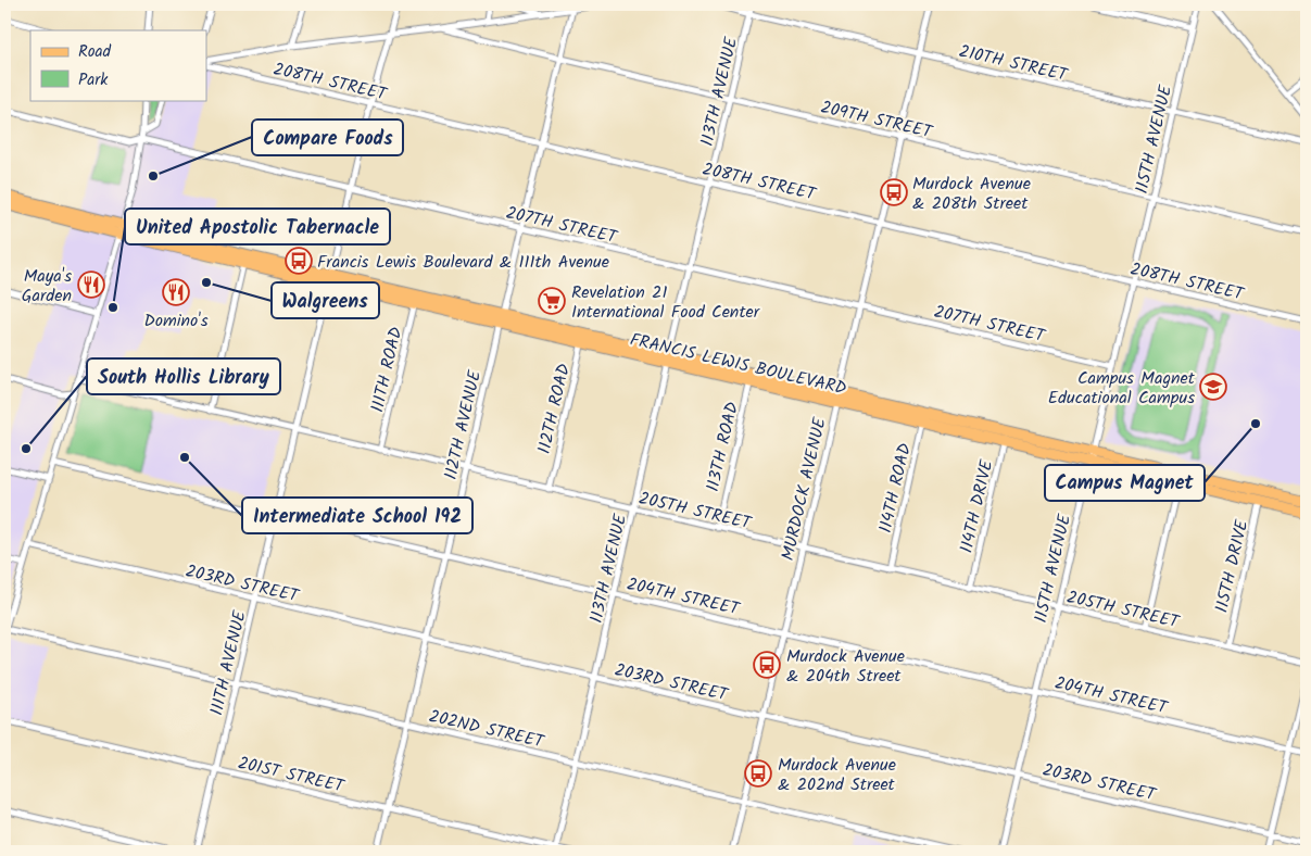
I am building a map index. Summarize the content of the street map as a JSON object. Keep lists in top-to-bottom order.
{
  "streets": {
    "main road": ["FRANCIS LEWIS BOULEVARD"],
    "street": [
      "210TH STREET",
      "208TH STREET",
      "113TH AVENUE",
      "209TH STREET",
      "115TH AVENUE",
      "207TH STREET",
      "111TH ROAD",
      "112TH ROAD",
      "112TH AVENUE",
      "113TH ROAD",
      "114TH ROAD",
      "MURDOCK AVENUE",
      "114TH DRIVE",
      "205TH STREET",
      "115TH DRIVE",
      "203RD STREET",
      "204TH STREET",
      "111TH AVENUE",
      "202ND STREET",
      "201ST STREET"
    ]
  },
  "crossings": [
    ["210TH STREET", "113TH AVENUE"],
    ["210TH STREET", "115TH AVENUE"],
    ["210TH STREET", "MURDOCK AVENUE"],
    ["208TH STREET", "113TH AVENUE"],
    ["208TH STREET", "115TH AVENUE"],
    ["208TH STREET", "112TH AVENUE"],
    ["208TH STREET", "MURDOCK AVENUE"],
    ["208TH STREET", "111TH AVENUE"],
    ["113TH AVENUE", "209TH STREET"],
    ["113TH AVENUE", "207TH STREET"],
    ["113TH AVENUE", "FRANCIS LEWIS BOULEVARD"],
    ["113TH AVENUE", "205TH STREET"],
    ["113TH AVENUE", "203RD STREET"],
    ["113TH AVENUE", "204TH STREET"],
    ["113TH AVENUE", "202ND STREET"],
    ["113TH AVENUE", "201ST STREET"],
    ["209TH STREET", "115TH AVENUE"],
    ["209TH STREET", "112TH AVENUE"],
    ["209TH STREET", "MURDOCK AVENUE"],
    ["115TH AVENUE", "207TH STREET"],
    ["115TH AVENUE", "FRANCIS LEWIS BOULEVARD"],
    ["115TH AVENUE", "205TH STREET"],
    ["115TH AVENUE", "203RD STREET"],
    ["115TH AVENUE", "204TH STREET"],
    ["207TH STREET", "112TH AVENUE"],
    ["207TH STREET", "MURDOCK AVENUE"],
    ["207TH STREET", "111TH AVENUE"],
    ["FRANCIS LEWIS BOULEVARD", "111TH ROAD"],
    ["FRANCIS LEWIS BOULEVARD", "112TH ROAD"],
    ["FRANCIS LEWIS BOULEVARD", "112TH AVENUE"],
    ["FRANCIS LEWIS BOULEVARD", "113TH ROAD"],
    ["FRANCIS LEWIS BOULEVARD", "114TH ROAD"],
    ["FRANCIS LEWIS BOULEVARD", "MURDOCK AVENUE"],
    ["FRANCIS LEWIS BOULEVARD", "114TH DRIVE"],
    ["FRANCIS LEWIS BOULEVARD", "115TH DRIVE"],
    ["FRANCIS LEWIS BOULEVARD", "111TH AVENUE"],
    ["111TH ROAD", "205TH STREET"],
    ["112TH ROAD", "205TH STREET"],
    ["112TH AVENUE", "205TH STREET"],
    ["112TH AVENUE", "203RD STREET"],
    ["112TH AVENUE", "204TH STREET"],
    ["112TH AVENUE", "202ND STREET"],
    ["112TH AVENUE", "201ST STREET"],
    ["113TH ROAD", "205TH STREET"],
    ["114TH ROAD", "205TH STREET"],
    ["MURDOCK AVENUE", "205TH STREET"],
    ["MURDOCK AVENUE", "203RD STREET"],
    ["MURDOCK AVENUE", "204TH STREET"],
    ["MURDOCK AVENUE", "202ND STREET"],
    ["114TH DRIVE", "205TH STREET"],
    ["205TH STREET", "115TH DRIVE"],
    ["205TH STREET", "111TH AVENUE"],
    ["203RD STREET", "111TH AVENUE"],
    ["204TH STREET", "111TH AVENUE"],
    ["111TH AVENUE", "202ND STREET"],
    ["111TH AVENUE", "201ST STREET"]
  ],
  "places": {
    "other": [
      "Compare Foods",
      "Walgreens",
      "United Apostolic Tabernacle",
      "Campus Magnet",
      "South Hollis Library",
      "Intermediate School 192"
    ],
    "bus stop": [
      "Murdock Avenue & 208th Street",
      "Francis Lewis Boulevard & 111th Avenue",
      "Murdock Avenue & 204th Street",
      "Murdock Avenue & 202nd Street"
    ],
    "restaurant": ["Maya's Garden", "Domino's"],
    "supermarket": ["Revelation 21 International Food Center"],
    "school or university": ["Campus Magnet Educational Campus"]
  },
  "legend": ["Road", "Park"]
}
